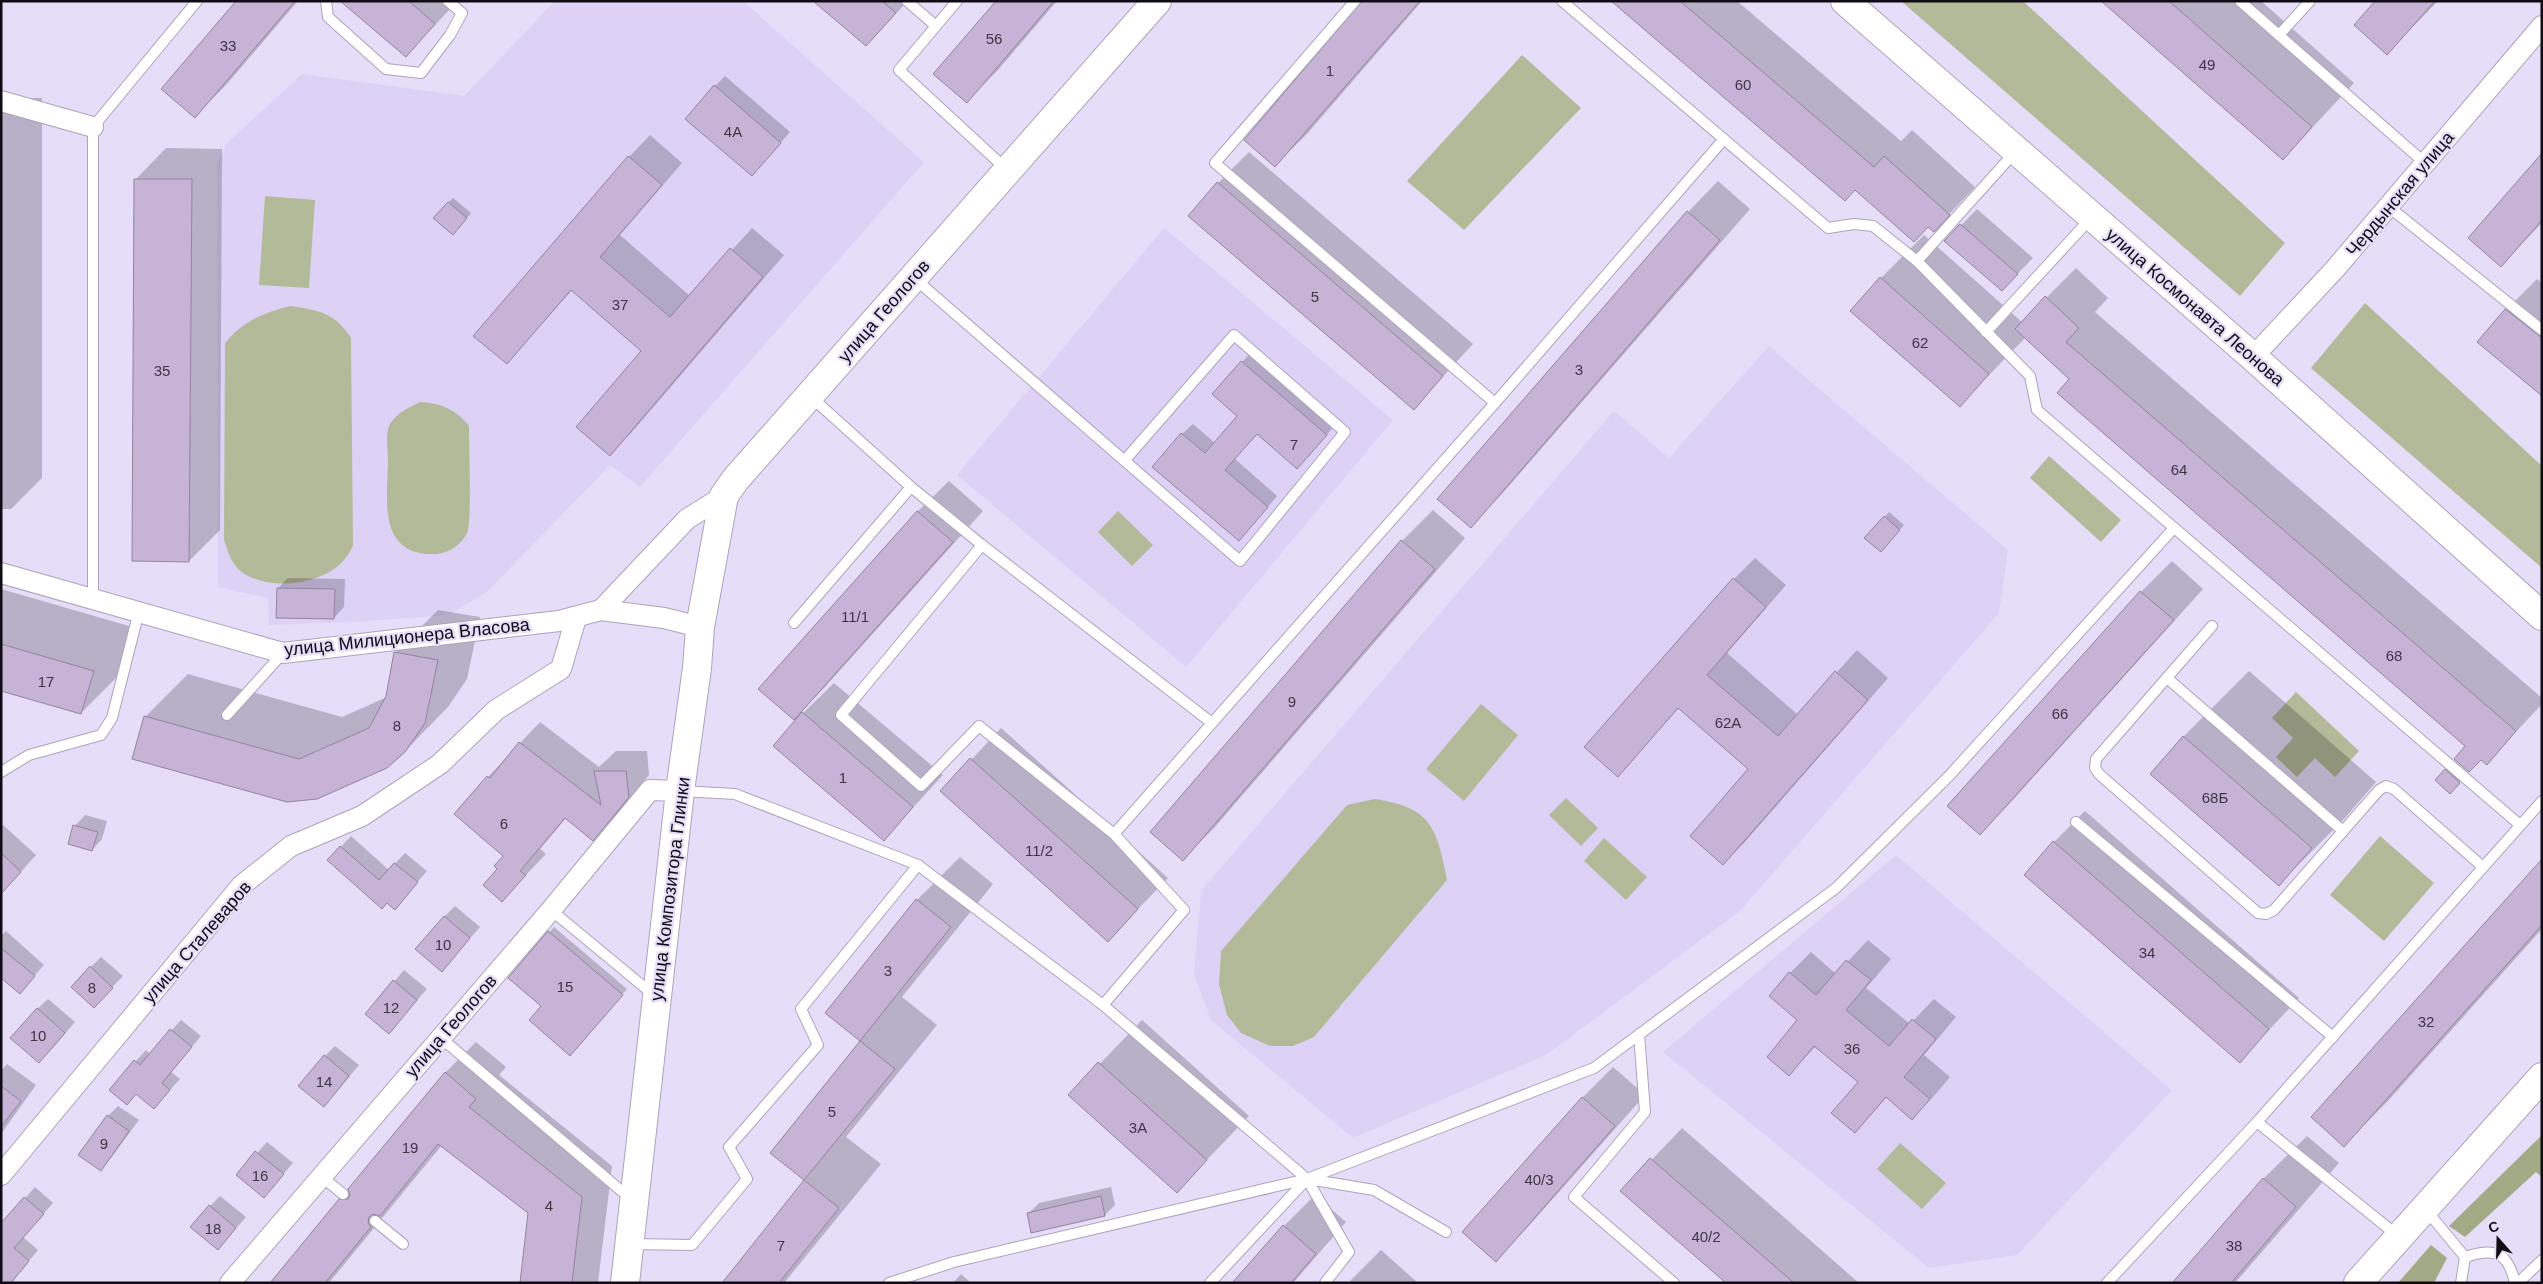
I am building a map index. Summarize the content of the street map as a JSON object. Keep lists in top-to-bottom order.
{
  "streets": {
    "street": [
      "Чердынская улица",
      "улица Космонавта Леонова",
      "улица Геологов",
      "улица Милиционера Власова",
      "улица Композитора Глинки",
      "улица Сталеваров"
    ]
  },
  "crossings": [
    ["Чердынская улица", "улица Космонавта Леонова"],
    ["улица Геологов", "улица Милиционера Власова"],
    ["улица Геологов", "улица Композитора Глинки"],
    ["улица Милиционера Власова", "улица Композитора Глинки"],
    ["улица Милиционера Власова", "улица Сталеваров"]
  ],
  "house_numbers": [
    "56",
    "33",
    "49",
    "1",
    "60",
    "4А",
    "5",
    "37",
    "62",
    "3",
    "35",
    "7",
    "64",
    "11/1",
    "68",
    "17",
    "9",
    "66",
    "62А",
    "8",
    "1",
    "68Б",
    "6",
    "11/2",
    "10",
    "34",
    "3",
    "15",
    "8",
    "12",
    "32",
    "10",
    "36",
    "14",
    "5",
    "3А",
    "9",
    "19",
    "16",
    "40/3",
    "4",
    "18",
    "40/2",
    "7",
    "38"
  ],
  "north": "top"
}
